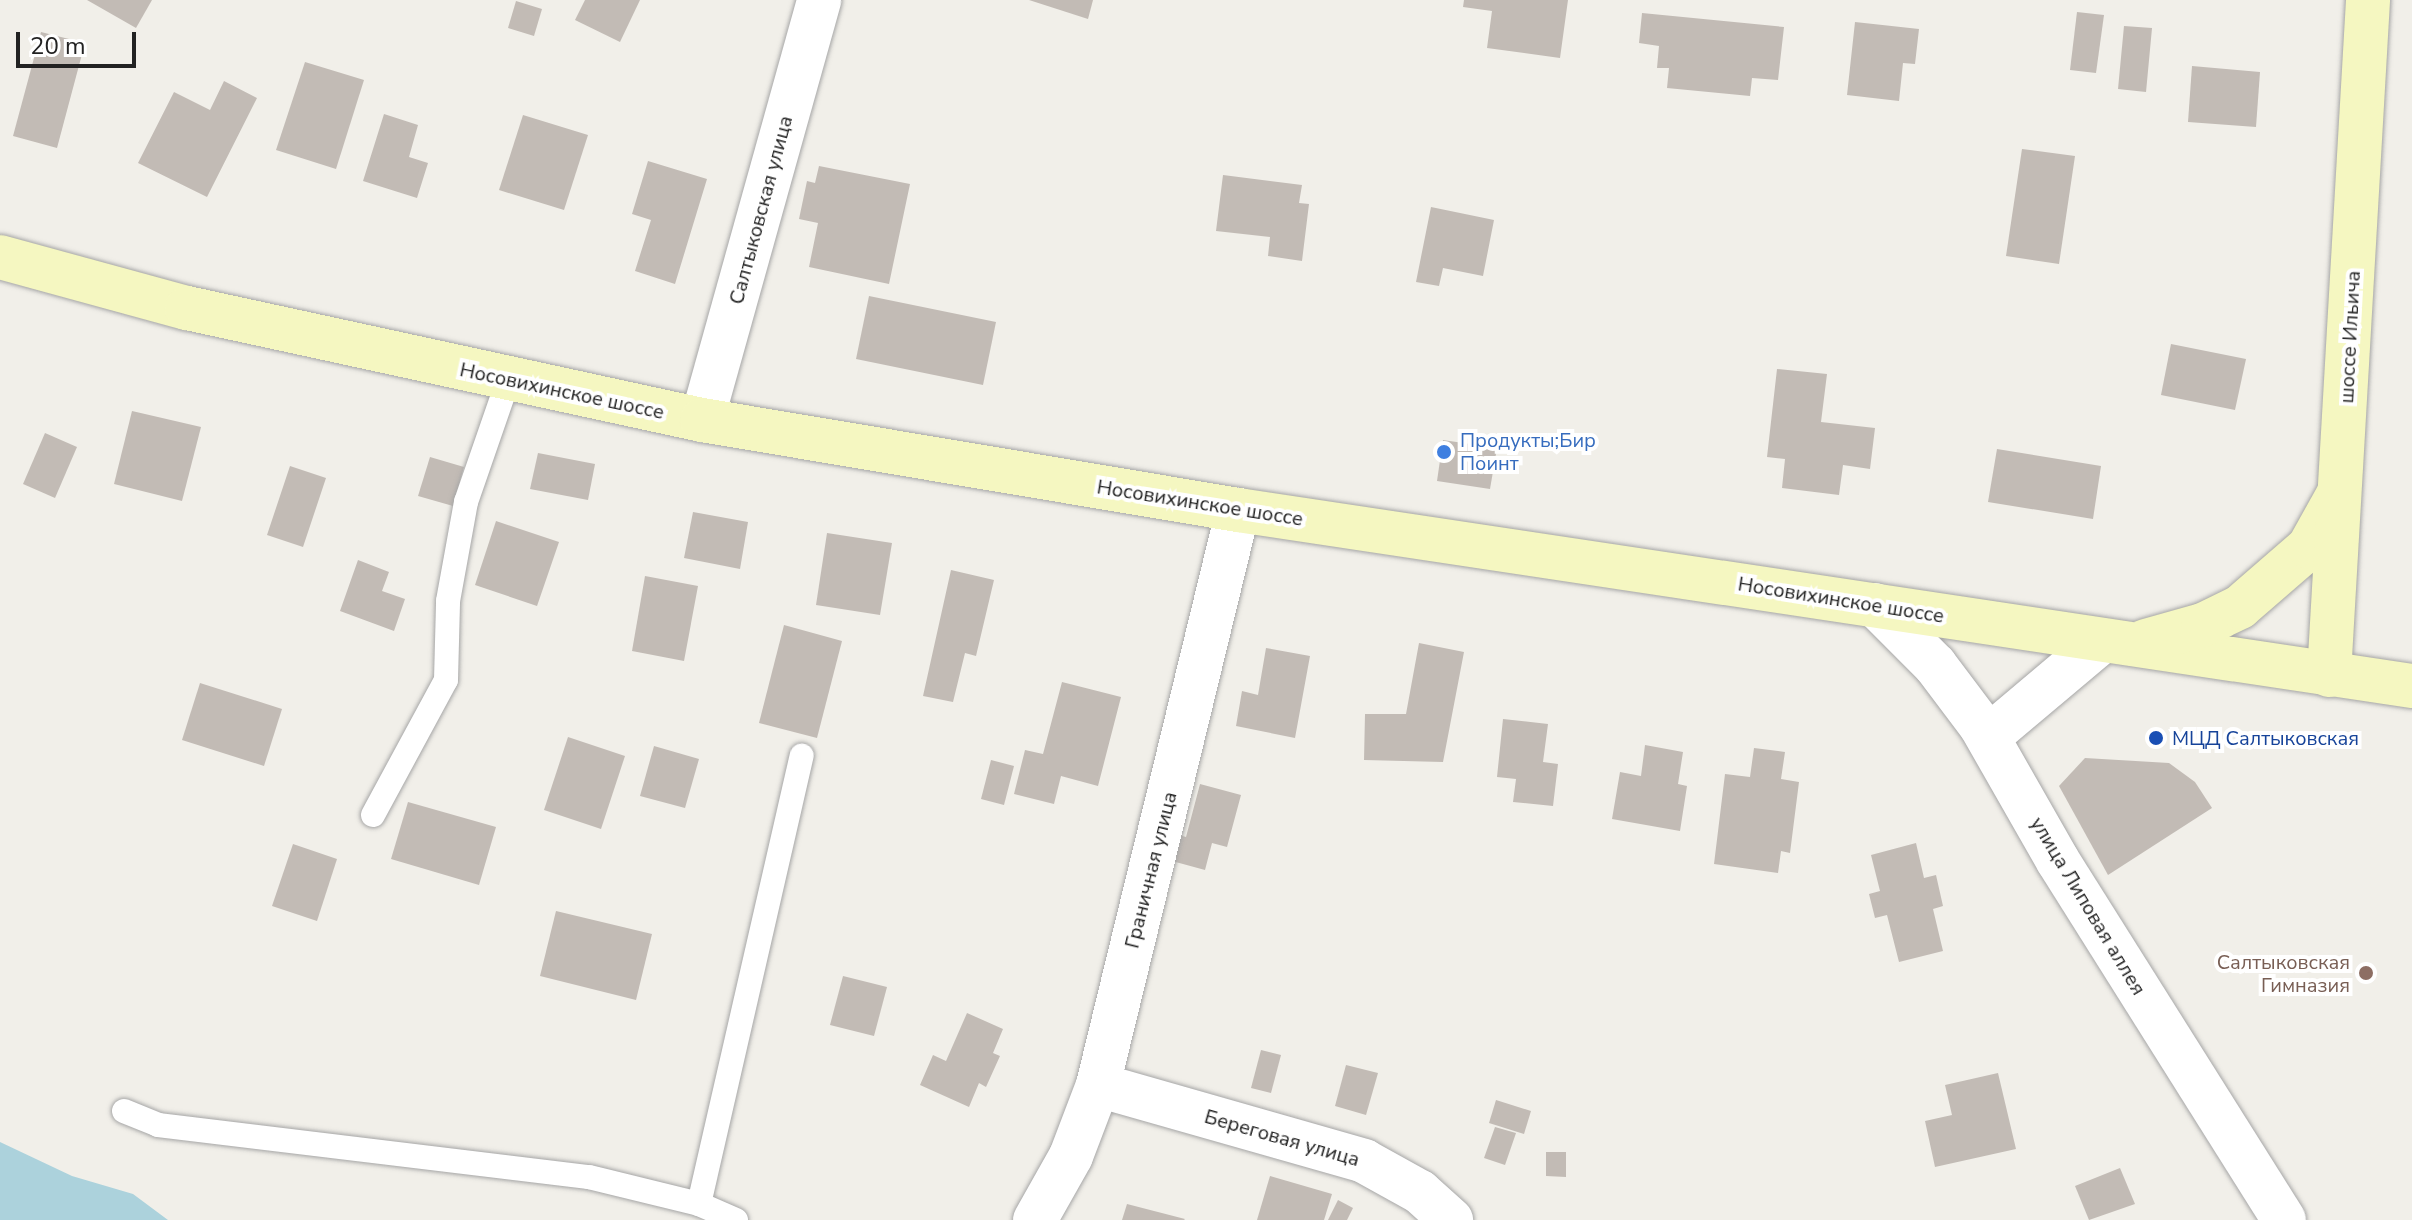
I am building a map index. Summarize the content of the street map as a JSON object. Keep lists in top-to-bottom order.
{
  "streets": {
    "main road": ["шоссе Ильича", "Носовихинское шоссе"],
    "street": [
      "Салтыковская улица",
      "Граничная улица",
      "улица Липовая аллея",
      "Береговая улица"
    ]
  },
  "crossings": [
    ["Салтыковская улица", "Носовихинское шоссе"],
    ["шоссе Ильича", "Носовихинское шоссе"],
    ["Носовихинское шоссе", "Граничная улица"],
    ["Носовихинское шоссе", "улица Липовая аллея"],
    ["Граничная улица", "Береговая улица"]
  ],
  "places": ["Продукты;Бир Поинт", "МЦД Салтыковская", "Салтыковская Гимназия"],
  "scale_bar": "20 m"
}
